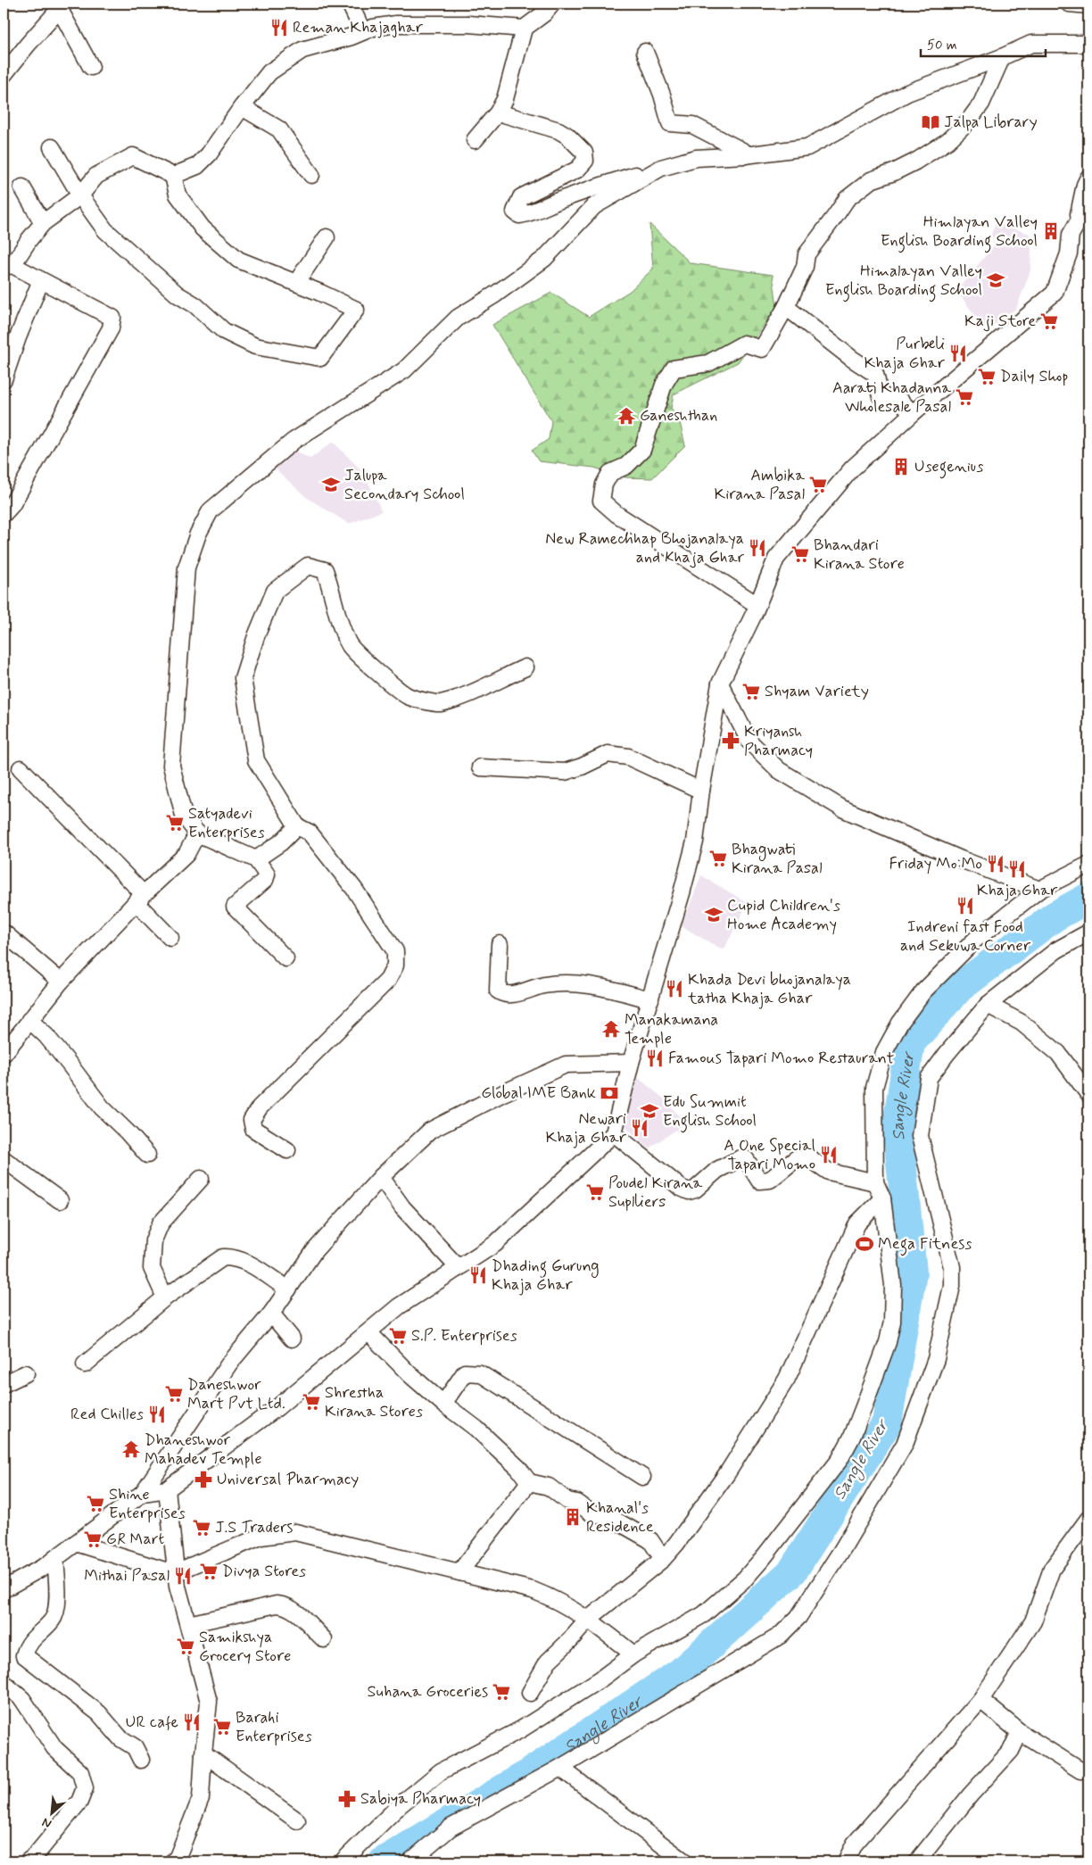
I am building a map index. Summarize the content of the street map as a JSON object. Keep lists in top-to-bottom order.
{
  "water": ["Sangle River"],
  "places": {
    "restaurant": [
      "Reman Khajaghar",
      "Purbeli Khaja Ghar",
      "New Ramechhap Bhojanalaya and Khaja Ghar",
      "Friday Mo:Mo",
      "Khaja Ghar",
      "Indreni fast Food and Sekuwa Corner",
      "Khada Devi bhojanalaya tatha Khaja Ghar",
      "Famous Tapari Momo Restaurant",
      "Newari Khaja Ghar",
      "A One Special Tapari Momo",
      "Dhading Gurung Khaja Ghar",
      "Red Chilles",
      "Mithai Pasal",
      "UR cafe"
    ],
    "library": ["Jalpa Library"],
    "building": ["Himlayan Valley English Boarding School", "Usegenius", "Khanal's Residence"],
    "school or university": [
      "Himalayan Valley English Boarding School",
      "Jalupa Secondary School",
      "Cupid Children's Home Academy",
      "Edu Summit English School"
    ],
    "supermarket": [
      "Kaji Store",
      "Daily Shop",
      "Aarati Khadanna Wholesale Pasal",
      "Ambika Kirana Pasal",
      "Bhandari Kirana Store",
      "Shyam Variety",
      "Satyadevi Enterprises",
      "Bhagwati Kirana Pasal",
      "Poudel Kirana Suplliers",
      "S.P. Enterprises",
      "Daneshwor Mart Pvt Ltd.",
      "Shrestha Kirana Stores",
      "Shine Enterprises",
      "J.S Traders",
      "GR Mart",
      "Divya Stores",
      "Samikshya Grocery Store",
      "Suhana Groceries",
      "Barahi Enterprises"
    ],
    "temple": ["Ganeshthan", "Manakamana Temple", "Dhaneshwor Mahadev Temple"],
    "pharmacy": ["Kriyansh Pharmacy", "Universal Pharmacy", "Sabiya Pharmacy"],
    "bank": ["Global IME Bank"],
    "sports": ["Mega Fitness"]
  },
  "scale_bar": "50 m",
  "north": "bottom left"
}
